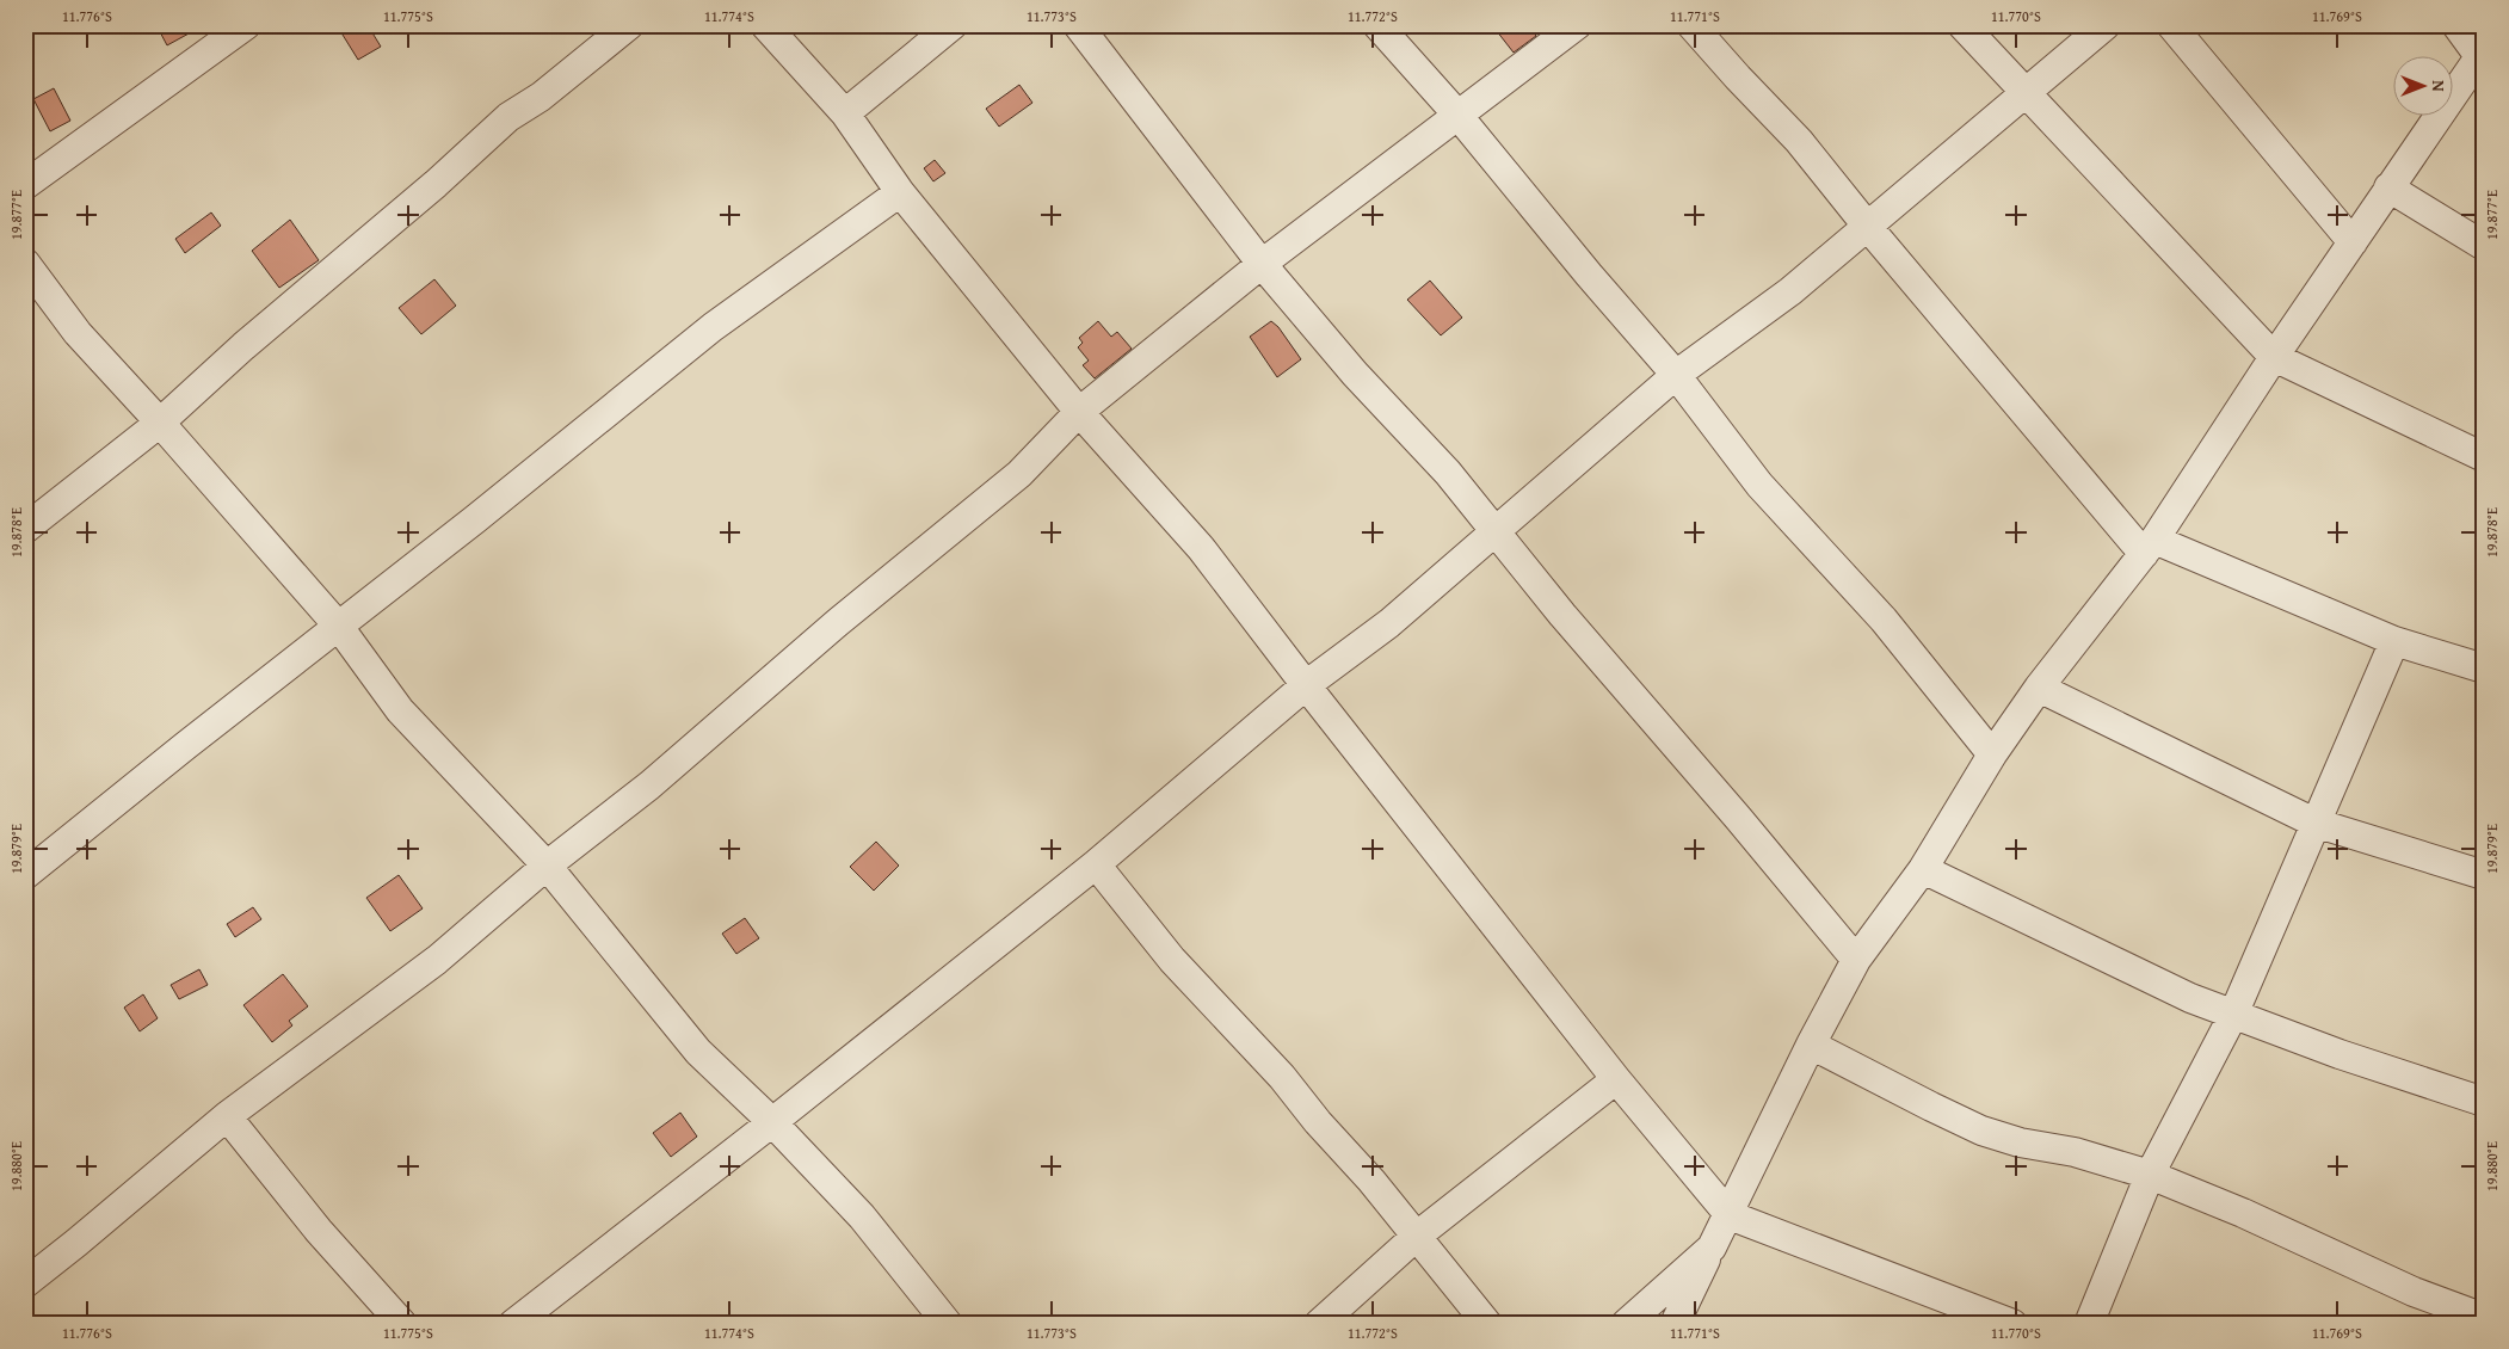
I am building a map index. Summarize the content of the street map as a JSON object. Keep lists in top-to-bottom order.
{
  "north": "right",
  "coordinates": [
    "11.776°S",
    "11.775°S",
    "11.774°S",
    "11.773°S",
    "11.772°S",
    "11.771°S",
    "11.770°S",
    "11.769°S",
    "19.877°E",
    "19.878°E",
    "19.879°E",
    "19.880°E"
  ]
}
